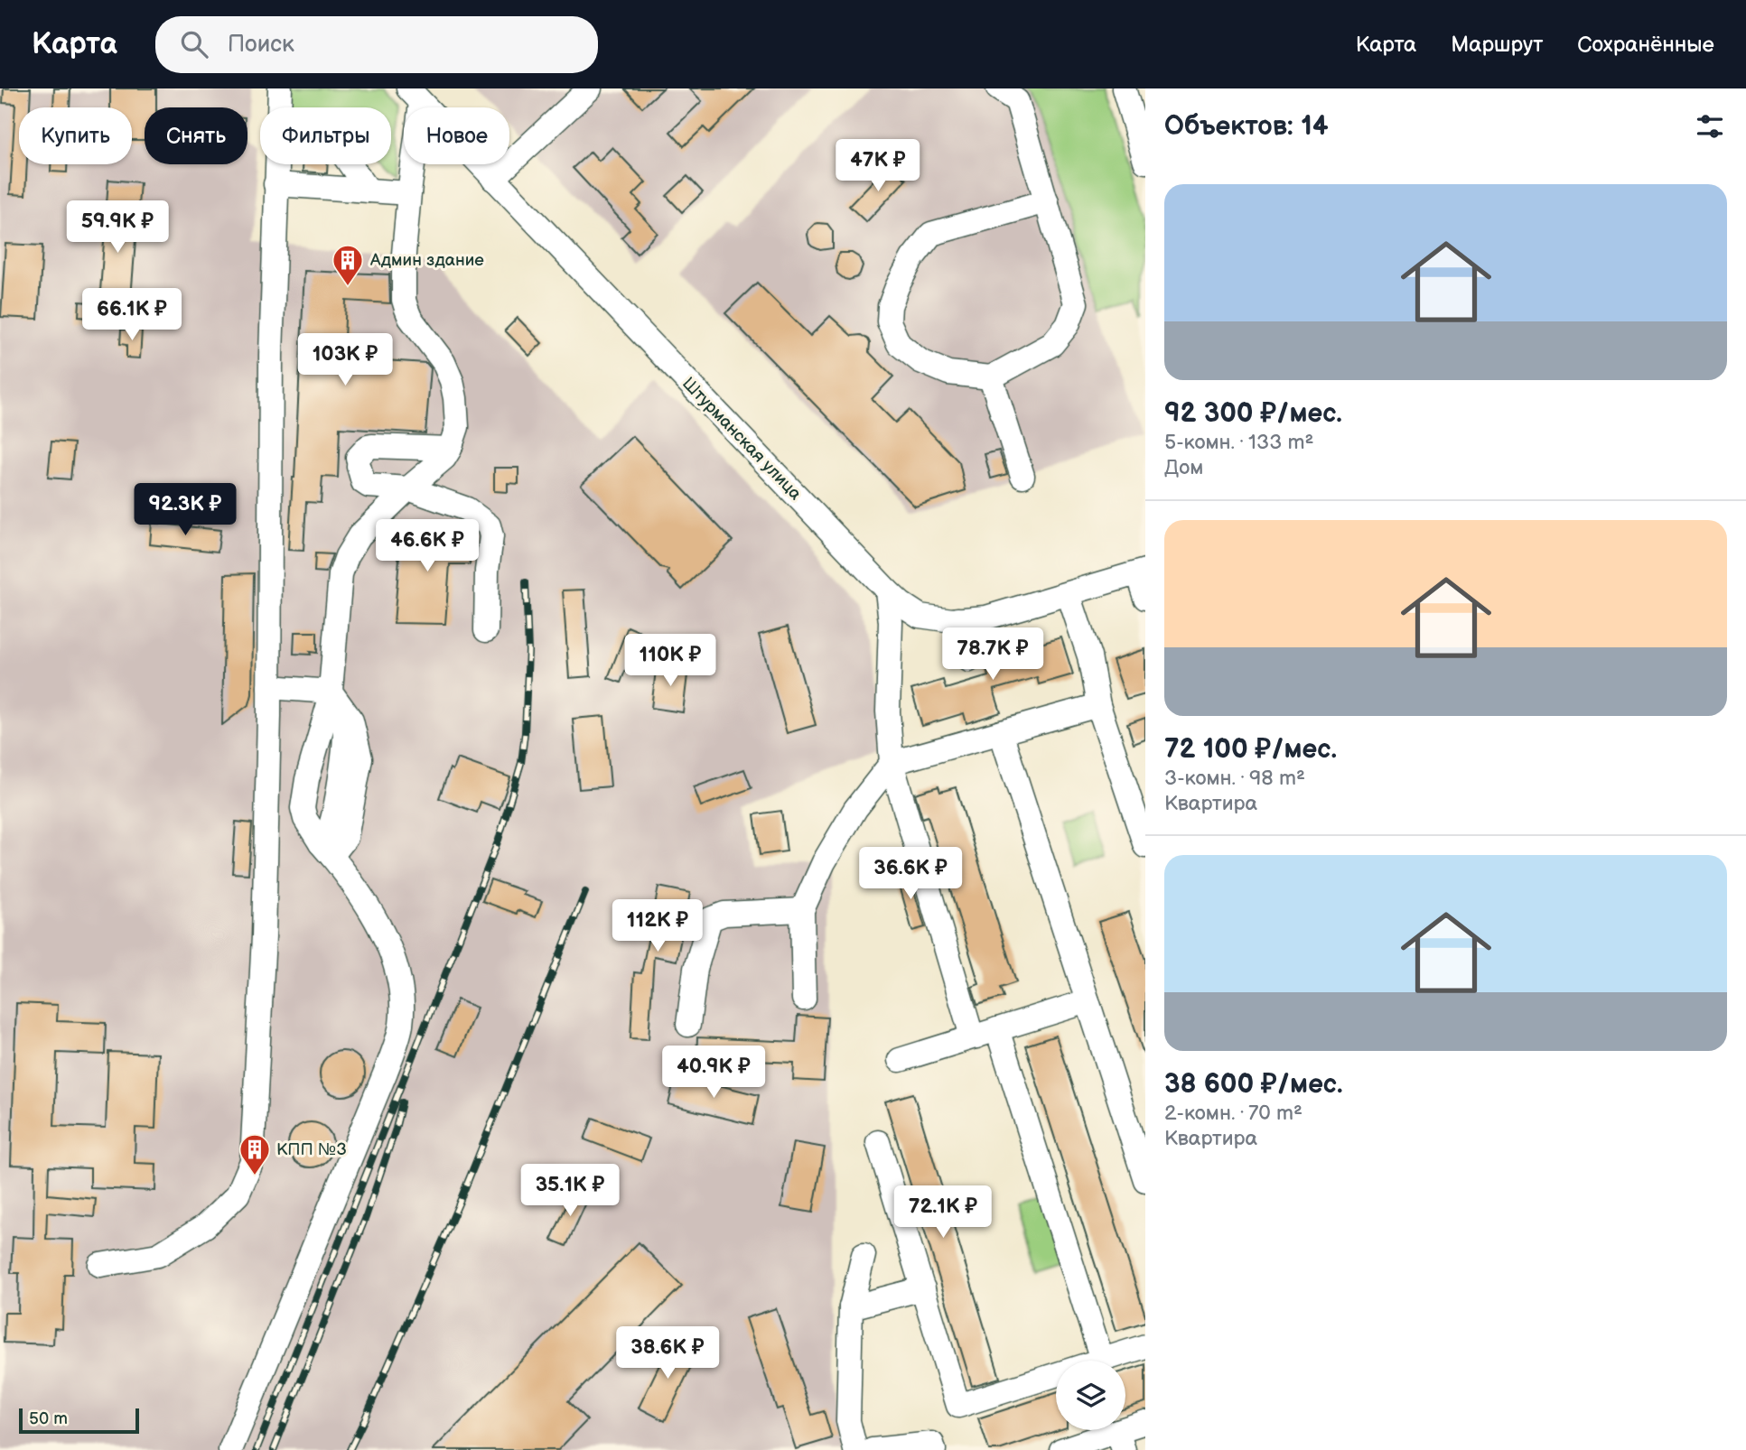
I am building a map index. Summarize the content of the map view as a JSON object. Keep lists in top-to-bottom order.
{
  "streets": {
    "street": ["Штурманская улица"]
  },
  "places": {
    "building": ["Админ здание", "КПП №3"]
  },
  "scale_bar": "50 m",
  "page": {
    "header": "Карта",
    "search": "Поиск",
    "nav": ["Карта", "Маршрут", "Сохранённые"],
    "heading": "Объектов: 14",
    "chip": [
      "Купить",
      "Снять",
      "Фильтры",
      "Новое"
    ],
    "price": [
      "47K ₽",
      "59.9K ₽",
      "66.1K ₽",
      "103K ₽",
      "92.3K ₽",
      "46.6K ₽",
      "78.7K ₽",
      "110K ₽",
      "36.6K ₽",
      "112K ₽",
      "40.9K ₽",
      "35.1K ₽",
      "72.1K ₽",
      "38.6K ₽"
    ],
    "list": [
      {
        "name": "92 300 ₽/мес.",
        "note": "5-комн. · 133 m² · Дом"
      },
      {
        "name": "72 100 ₽/мес.",
        "note": "3-комн. · 98 m² · Квартира"
      },
      {
        "name": "38 600 ₽/мес.",
        "note": "2-комн. · 70 m² · Квартира"
      }
    ],
    "scale": "50 m"
  }
}
